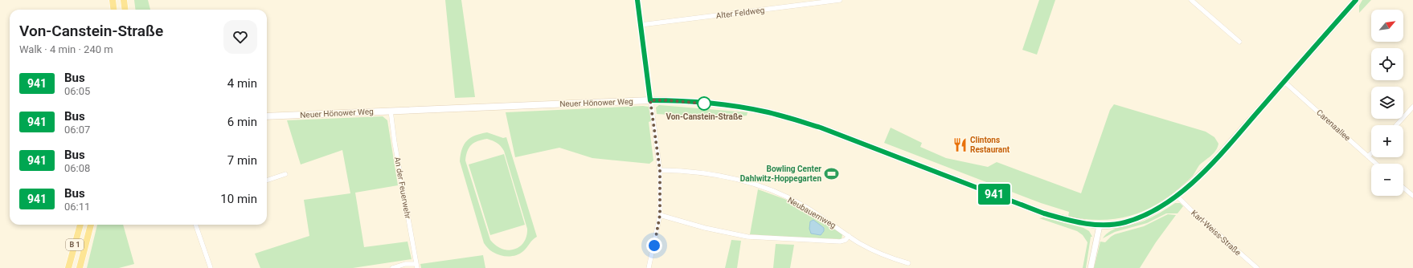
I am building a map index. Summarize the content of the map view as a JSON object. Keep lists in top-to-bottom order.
{
  "streets": {
    "main road": ["Neuer Hönower Weg", "B 1"],
    "street": [
      "Alter Feldweg",
      "Carenaallee",
      "An der Feuerwehr",
      "Neubauernweg",
      "Karl-Weiss-Straße"
    ]
  },
  "crossings": [
    ["Neuer Hönower Weg", "Carenaallee"],
    ["Neuer Hönower Weg", "An der Feuerwehr"],
    ["Neuer Hönower Weg", "Karl-Weiss-Straße"]
  ],
  "places": {
    "other": ["Von-Canstein-Straße"],
    "restaurant": ["Clintons Restaurant"],
    "sports": ["Bowling Center Dahlwitz-Hoppegarten"]
  },
  "lines": ["bus line 941"],
  "north": "top right",
  "page": {
    "on_map": "941",
    "map_buttons": ["+", "−"],
    "heading": ["Von-Canstein-Straße", "Walk · 4 min · 240 m"],
    "list": [
      {
        "mark": "941",
        "name": "Bus",
        "note": "06:05",
        "value": "4 min"
      },
      {
        "mark": "941",
        "name": "Bus",
        "note": "06:07",
        "value": "6 min"
      },
      {
        "mark": "941",
        "name": "Bus",
        "note": "06:08",
        "value": "7 min"
      },
      {
        "mark": "941",
        "name": "Bus",
        "note": "06:11",
        "value": "10 min"
      }
    ]
  }
}
